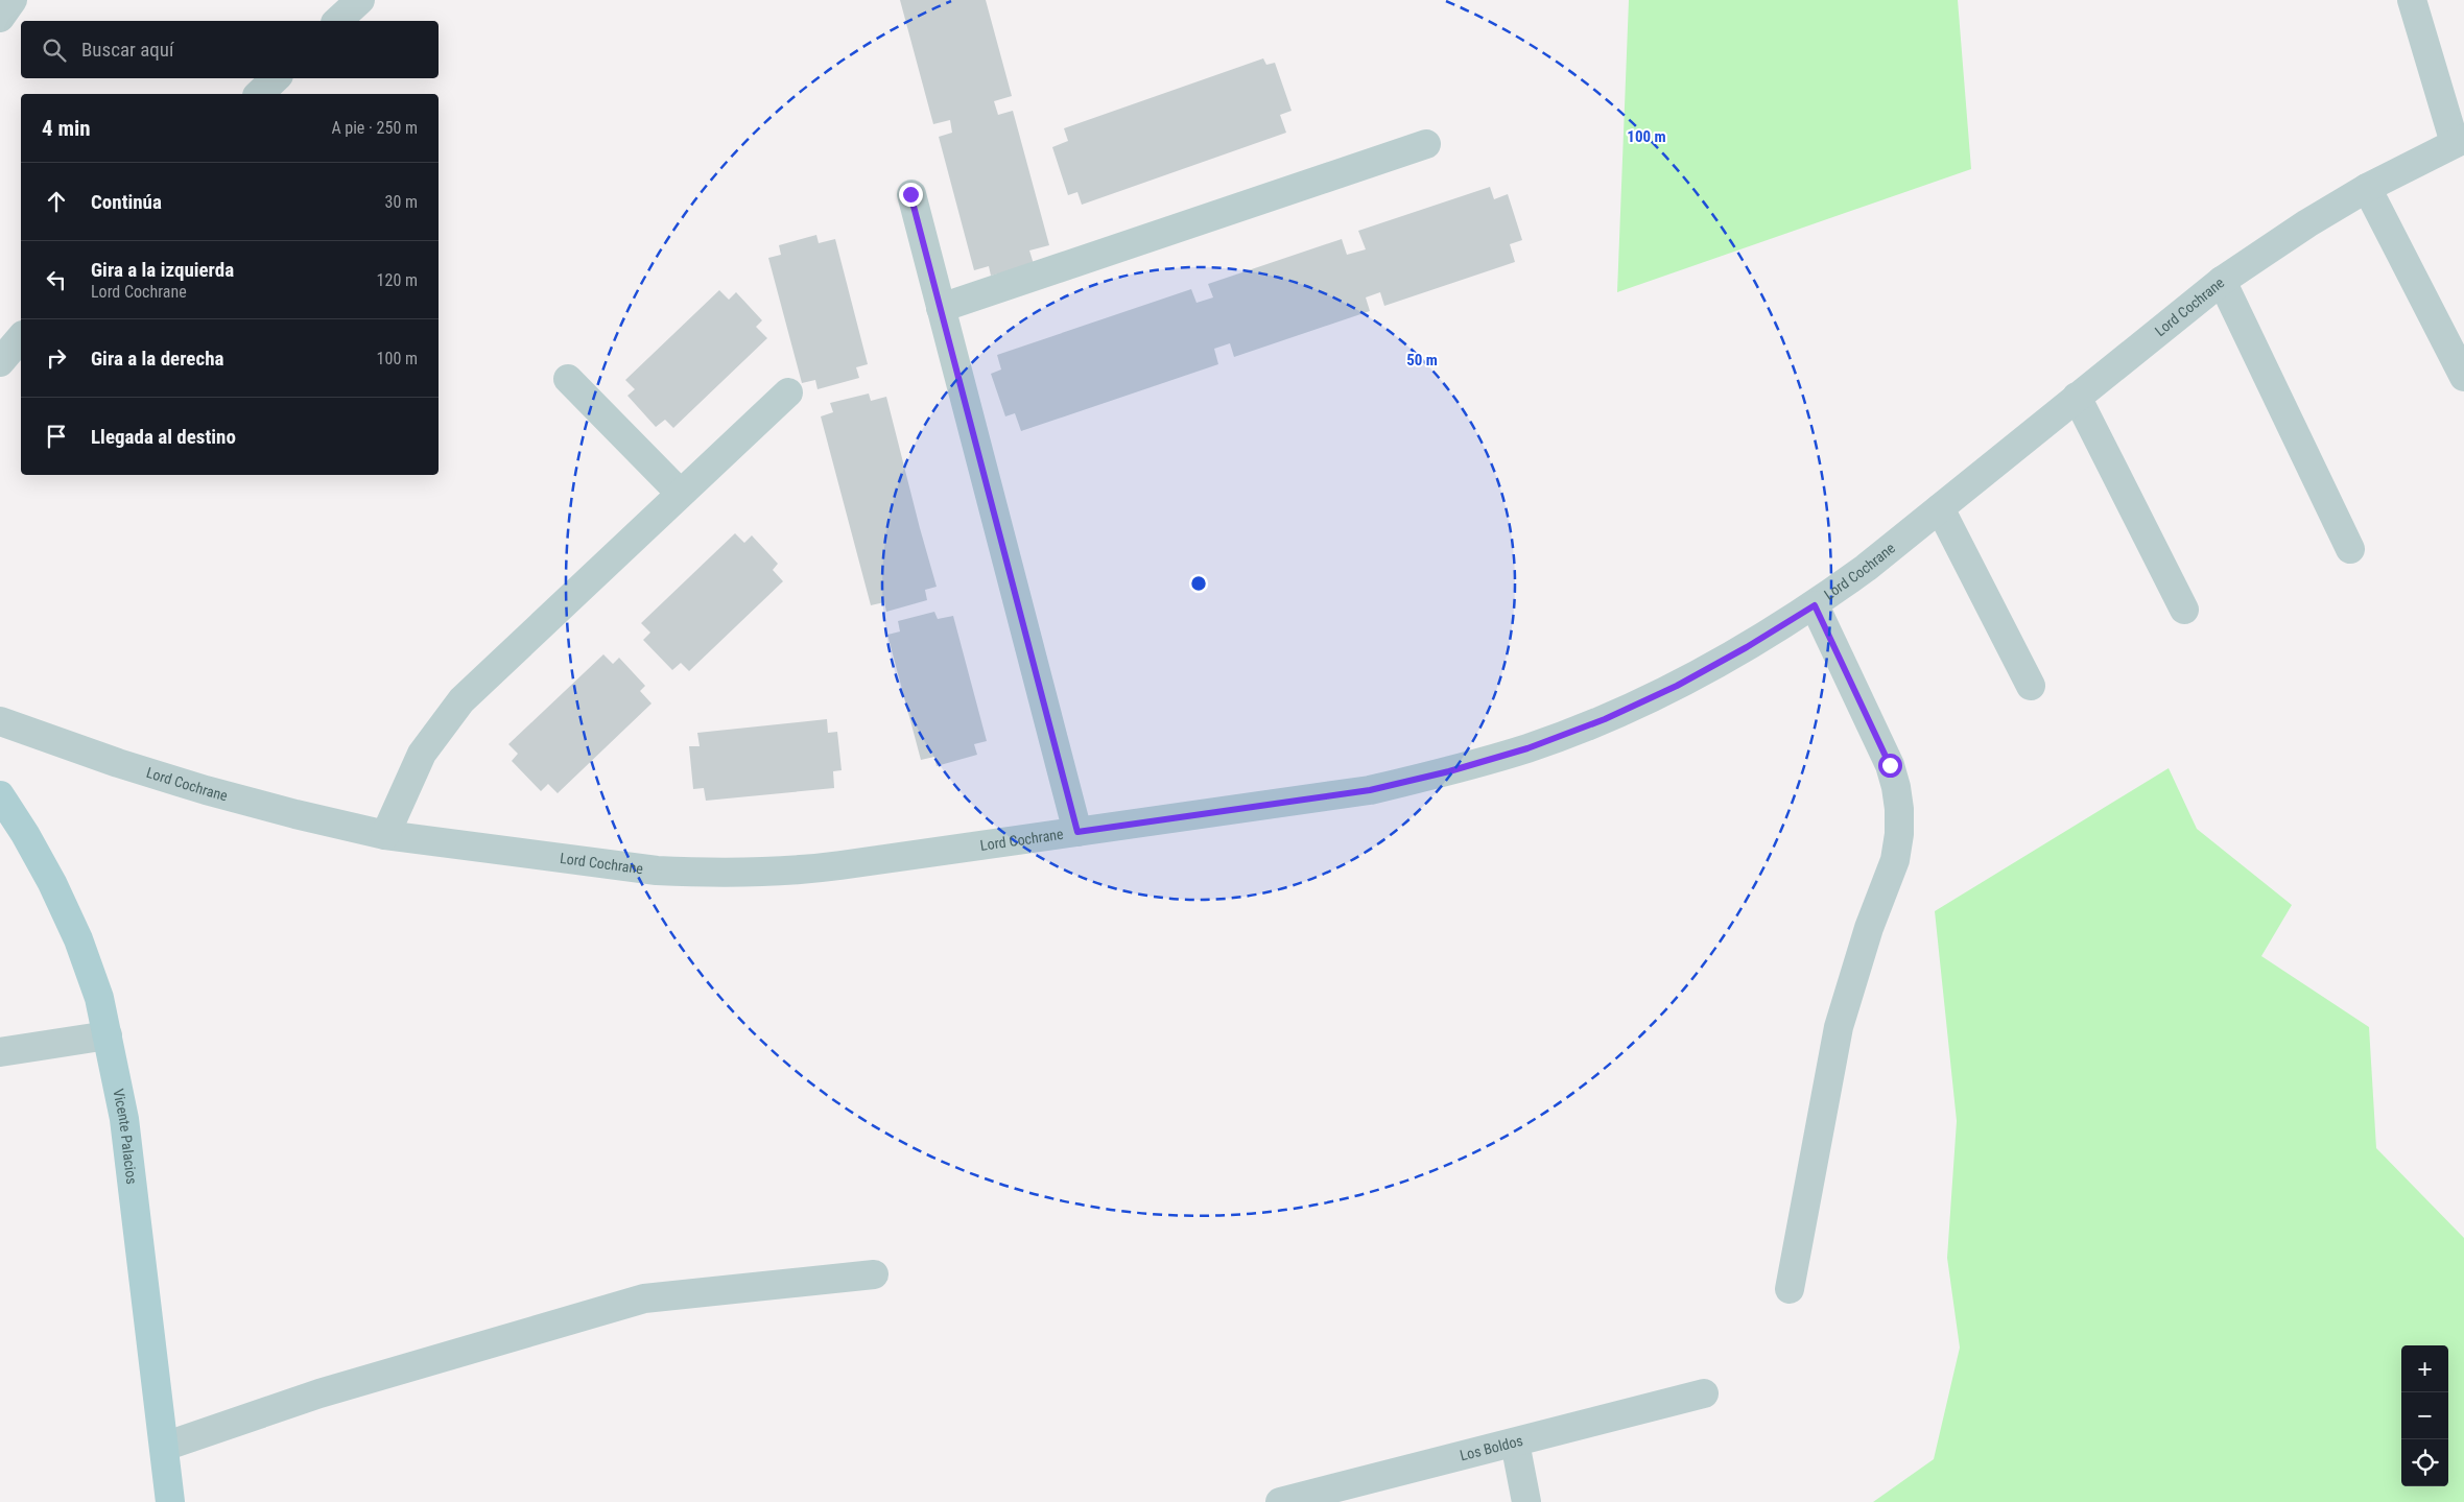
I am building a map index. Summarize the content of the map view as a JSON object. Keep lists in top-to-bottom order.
{
  "streets": {
    "main road": ["Vicente Palacios"],
    "street": ["Lord Cochrane", "Los Boldos"]
  },
  "page": {
    "search": "Buscar aquí",
    "heading": ["4 min", "A pie · 250 m"],
    "list": [
      ["Continúa", "30 m"],
      ["Gira a la izquierda", "Lord Cochrane", "120 m"],
      ["Gira a la derecha", "100 m"],
      "Llegada al destino"
    ],
    "map_buttons": ["+", "−"]
  },
  "rings": ["100 m", "50 m"]
}
